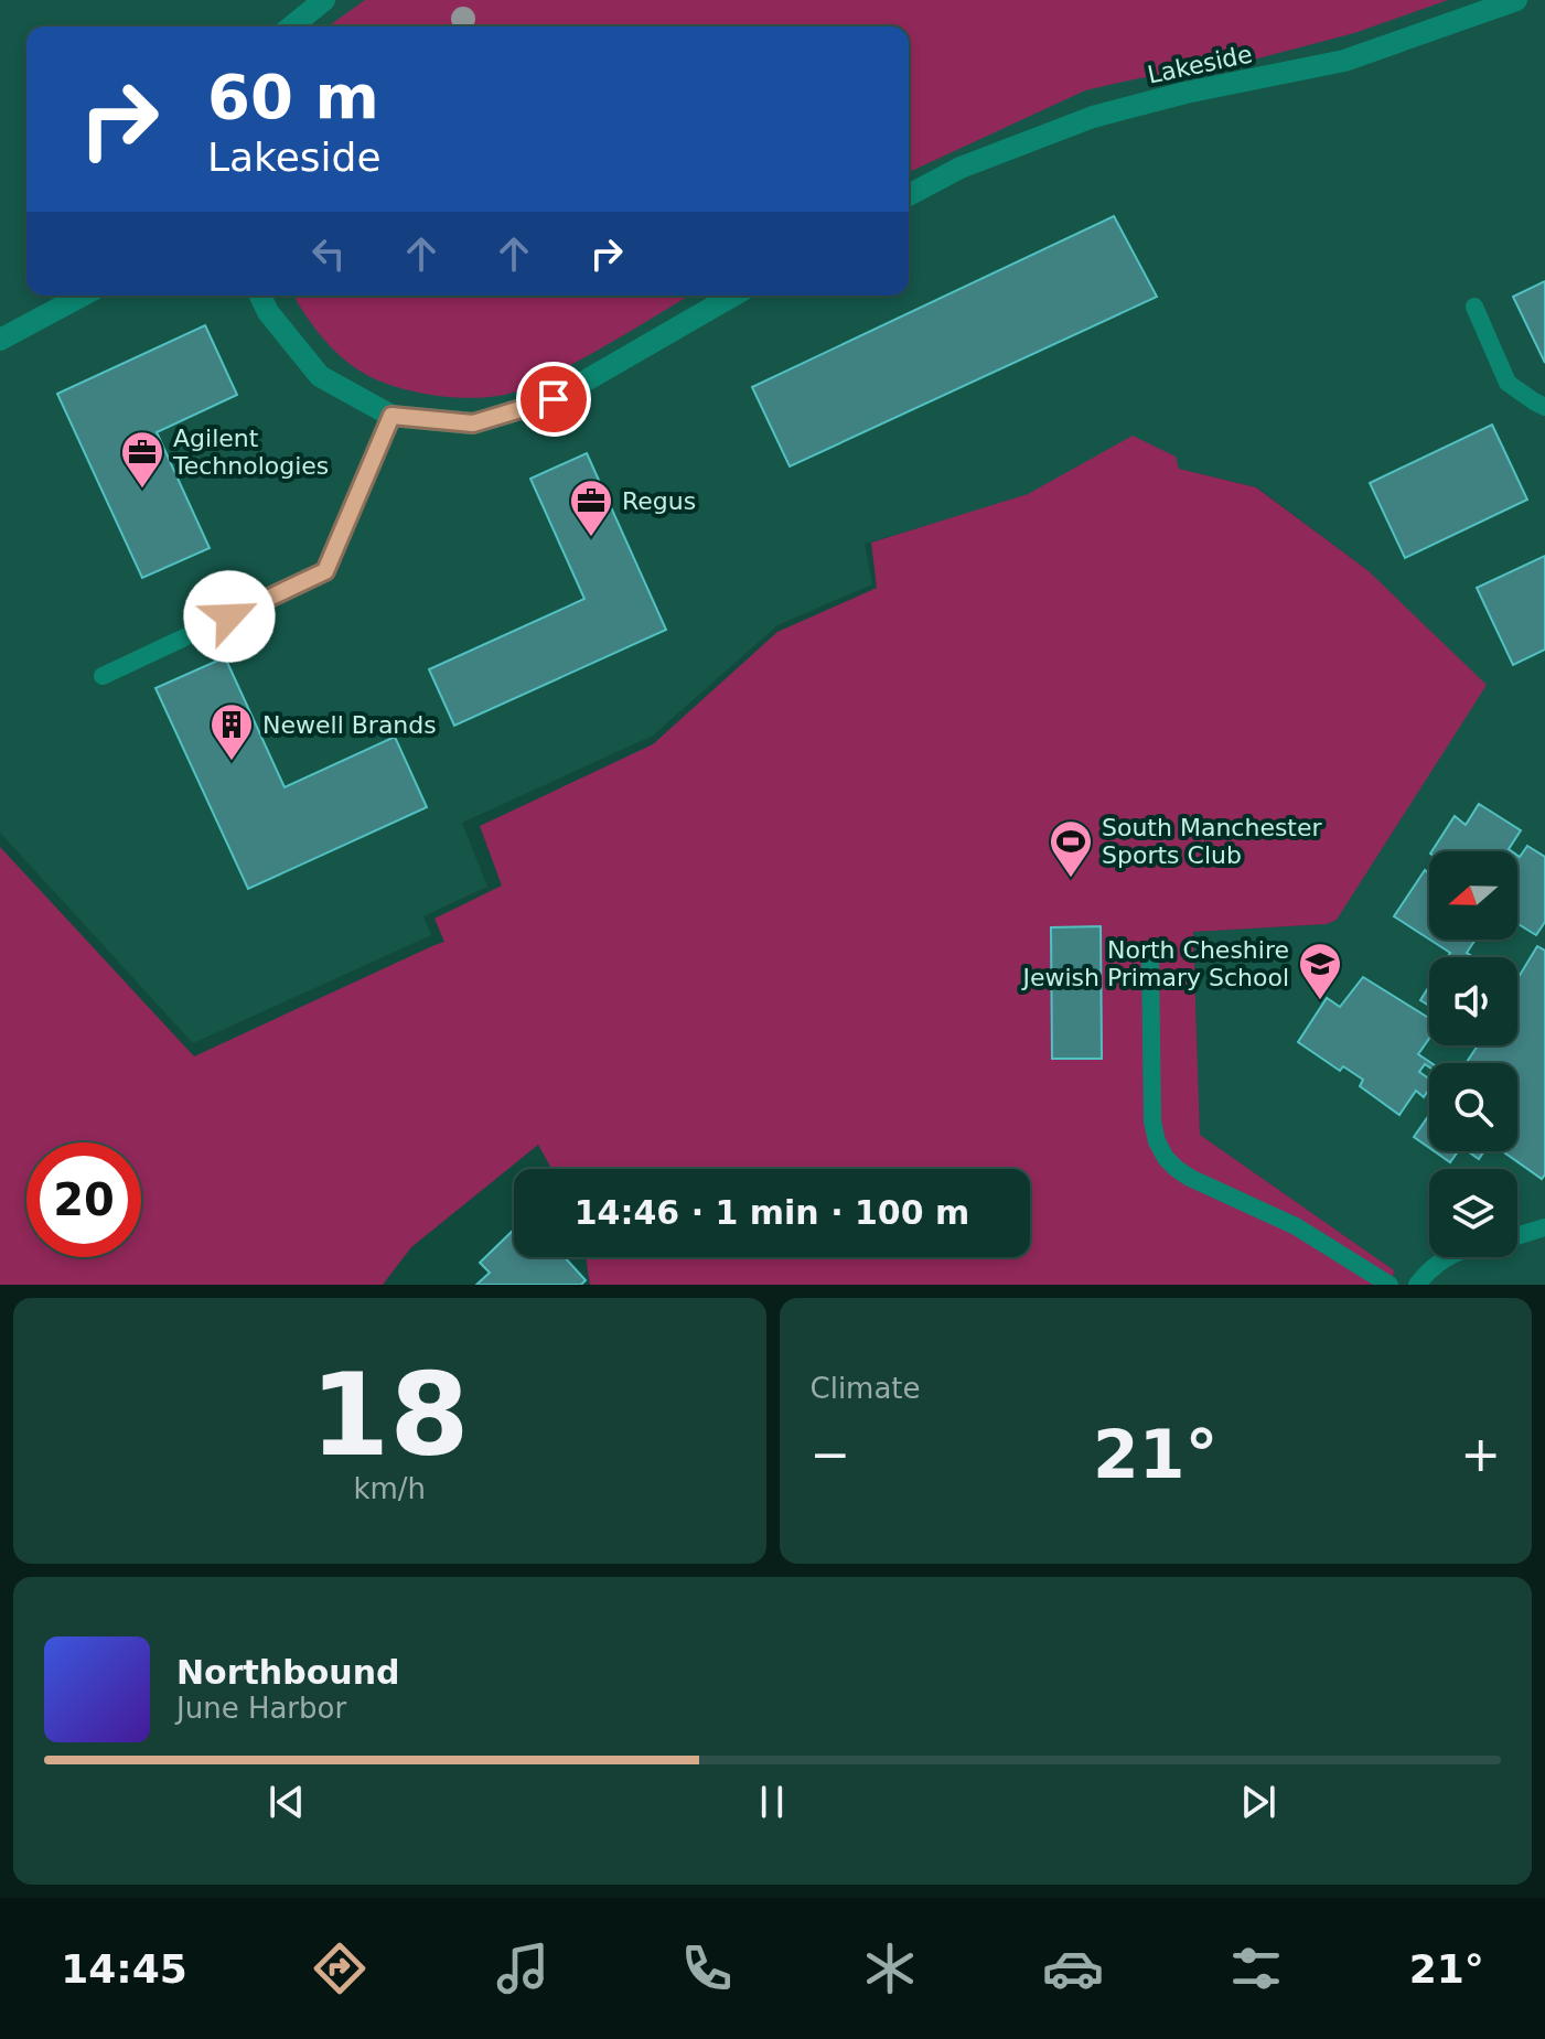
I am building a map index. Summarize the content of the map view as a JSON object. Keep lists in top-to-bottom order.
{
  "streets": {
    "street": ["Lakeside"]
  },
  "places": {
    "office": ["Agilent Technologies", "Regus"],
    "building": ["Newell Brands"],
    "sports": ["South Manchester Sports Club"],
    "school or university": ["North Cheshire Jewish Primary School"]
  },
  "north": "left",
  "page": {
    "turn": ["60 m", "Lakeside"],
    "limit": "20",
    "trip": "14:46 · 1 min · 100 m",
    "tile": [
      ["18", "km/h"],
      "Climate"
    ],
    "heat": ["−", "21°", "+"],
    "song": ["Northbound", "June Harbor"],
    "tabs": ["14:45", "21°"]
  }
}
